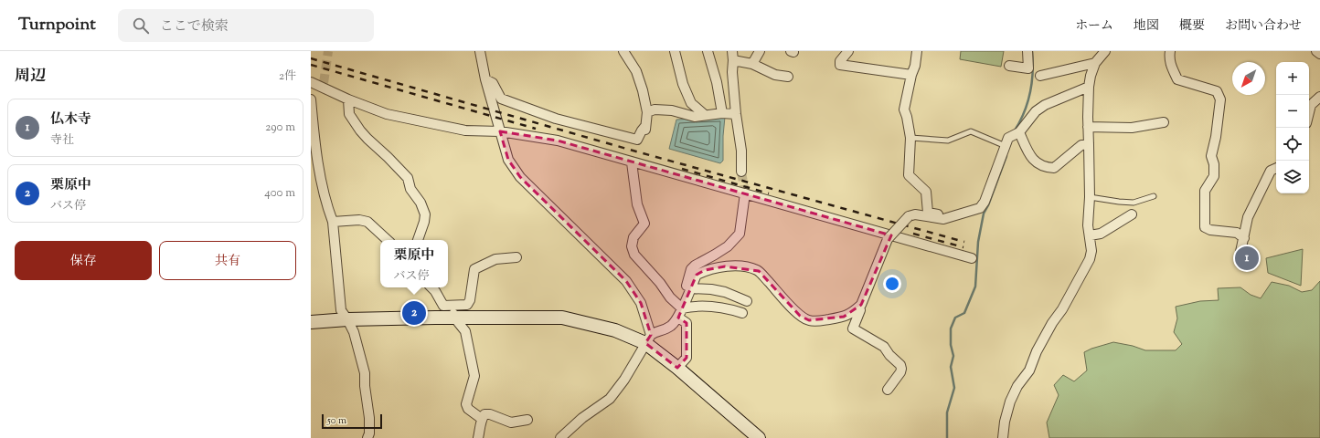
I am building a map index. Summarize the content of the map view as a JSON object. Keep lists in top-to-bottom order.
{
  "scale_bar": "50 m",
  "north": "bottom left",
  "page": {
    "header": "Turnpoint",
    "search": "ここで検索",
    "nav": [
      "ホーム",
      "地図",
      "概要",
      "お問い合わせ"
    ],
    "heading": ["周辺", "2件"],
    "map_buttons": ["+", "−"],
    "list": [
      {
        "mark": "1",
        "name": "仏木寺",
        "note": "寺社",
        "value": "290 m"
      },
      {
        "mark": "2",
        "name": "栗原中",
        "note": "バス停",
        "value": "400 m"
      }
    ],
    "buttons": ["保存", "共有"],
    "popup": ["栗原中", "バス停"],
    "pins": ["1", "2"],
    "scale": "50 m"
  }
}
